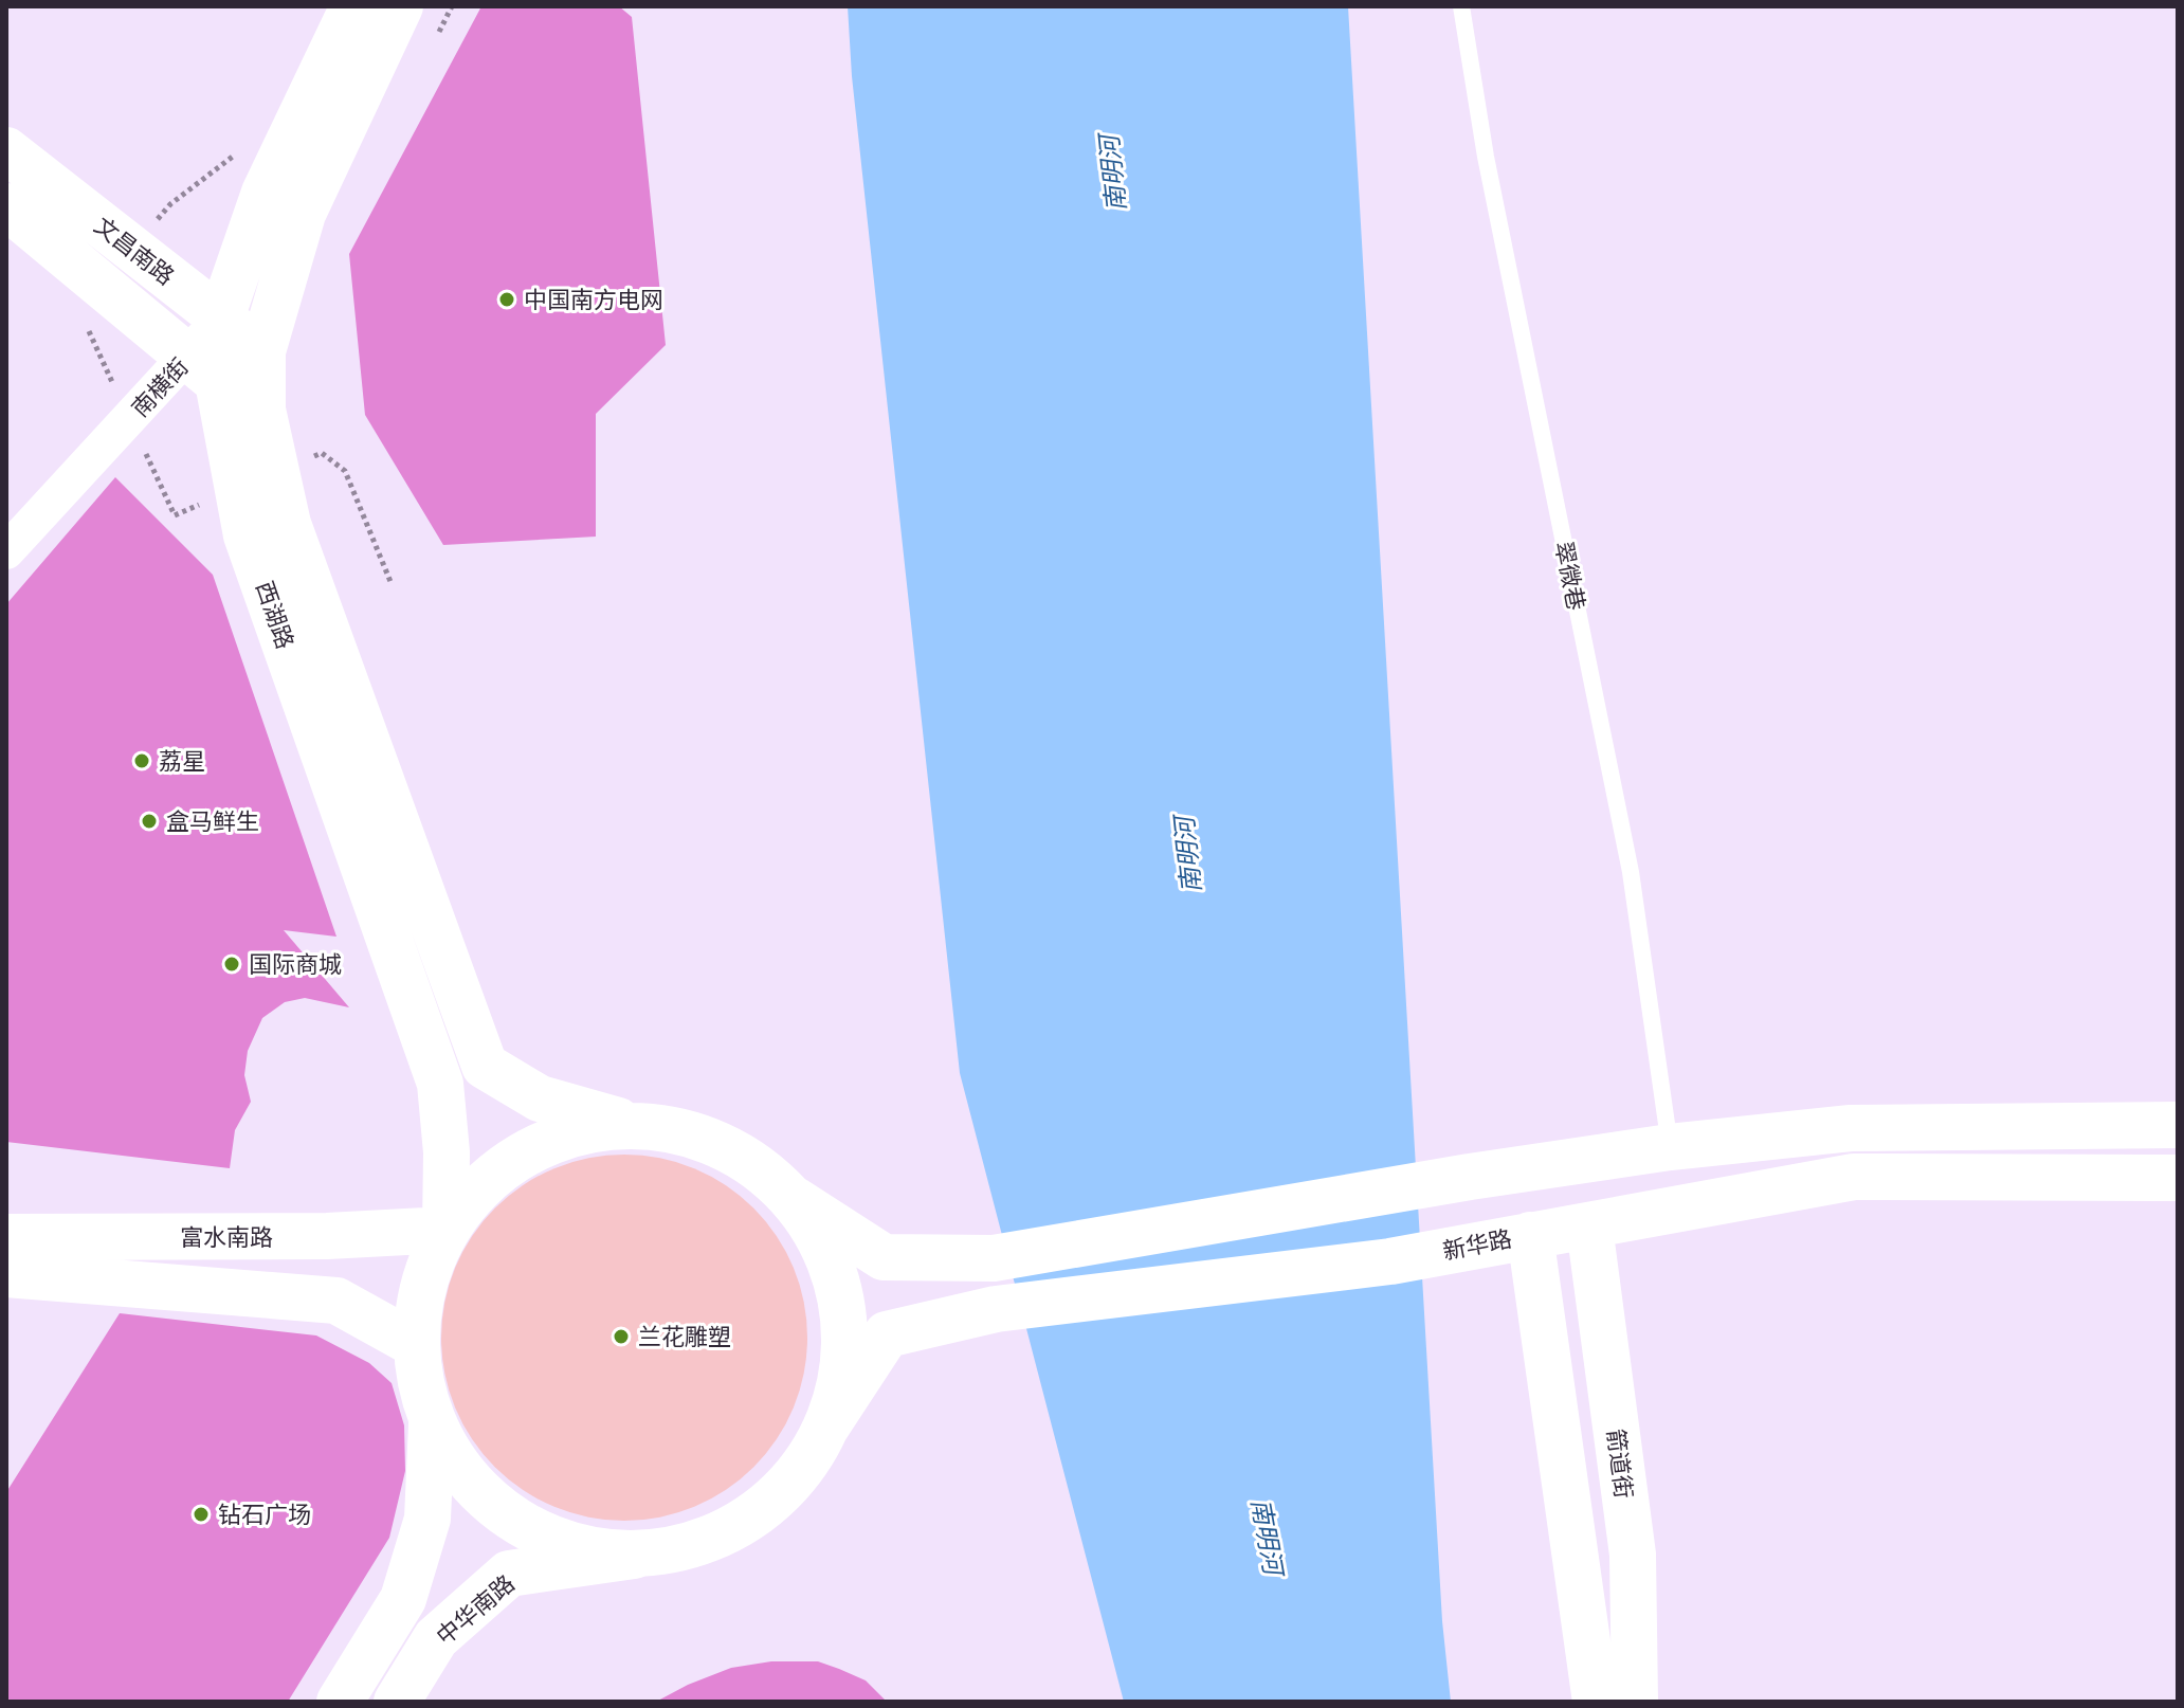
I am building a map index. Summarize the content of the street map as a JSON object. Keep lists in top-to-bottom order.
{
  "streets": {
    "main road": [
      "文昌南路",
      "西湖路",
      "富水南路",
      "新华路",
      "箭道街",
      "中华南路"
    ],
    "street": ["南横街"],
    "lane": ["翠微巷"]
  },
  "crossings": [
    ["文昌南路", "南横街"],
    ["文昌南路", "西湖路"],
    ["南横街", "西湖路"],
    ["西湖路", "富水南路"],
    ["新华路", "箭道街"],
    ["新华路", "中华南路"]
  ],
  "water": ["南明河"],
  "places": [
    "中国南方电网",
    "荔星",
    "盒马鲜生",
    "国际商城",
    "兰花雕塑",
    "钻石广场"
  ]
}
